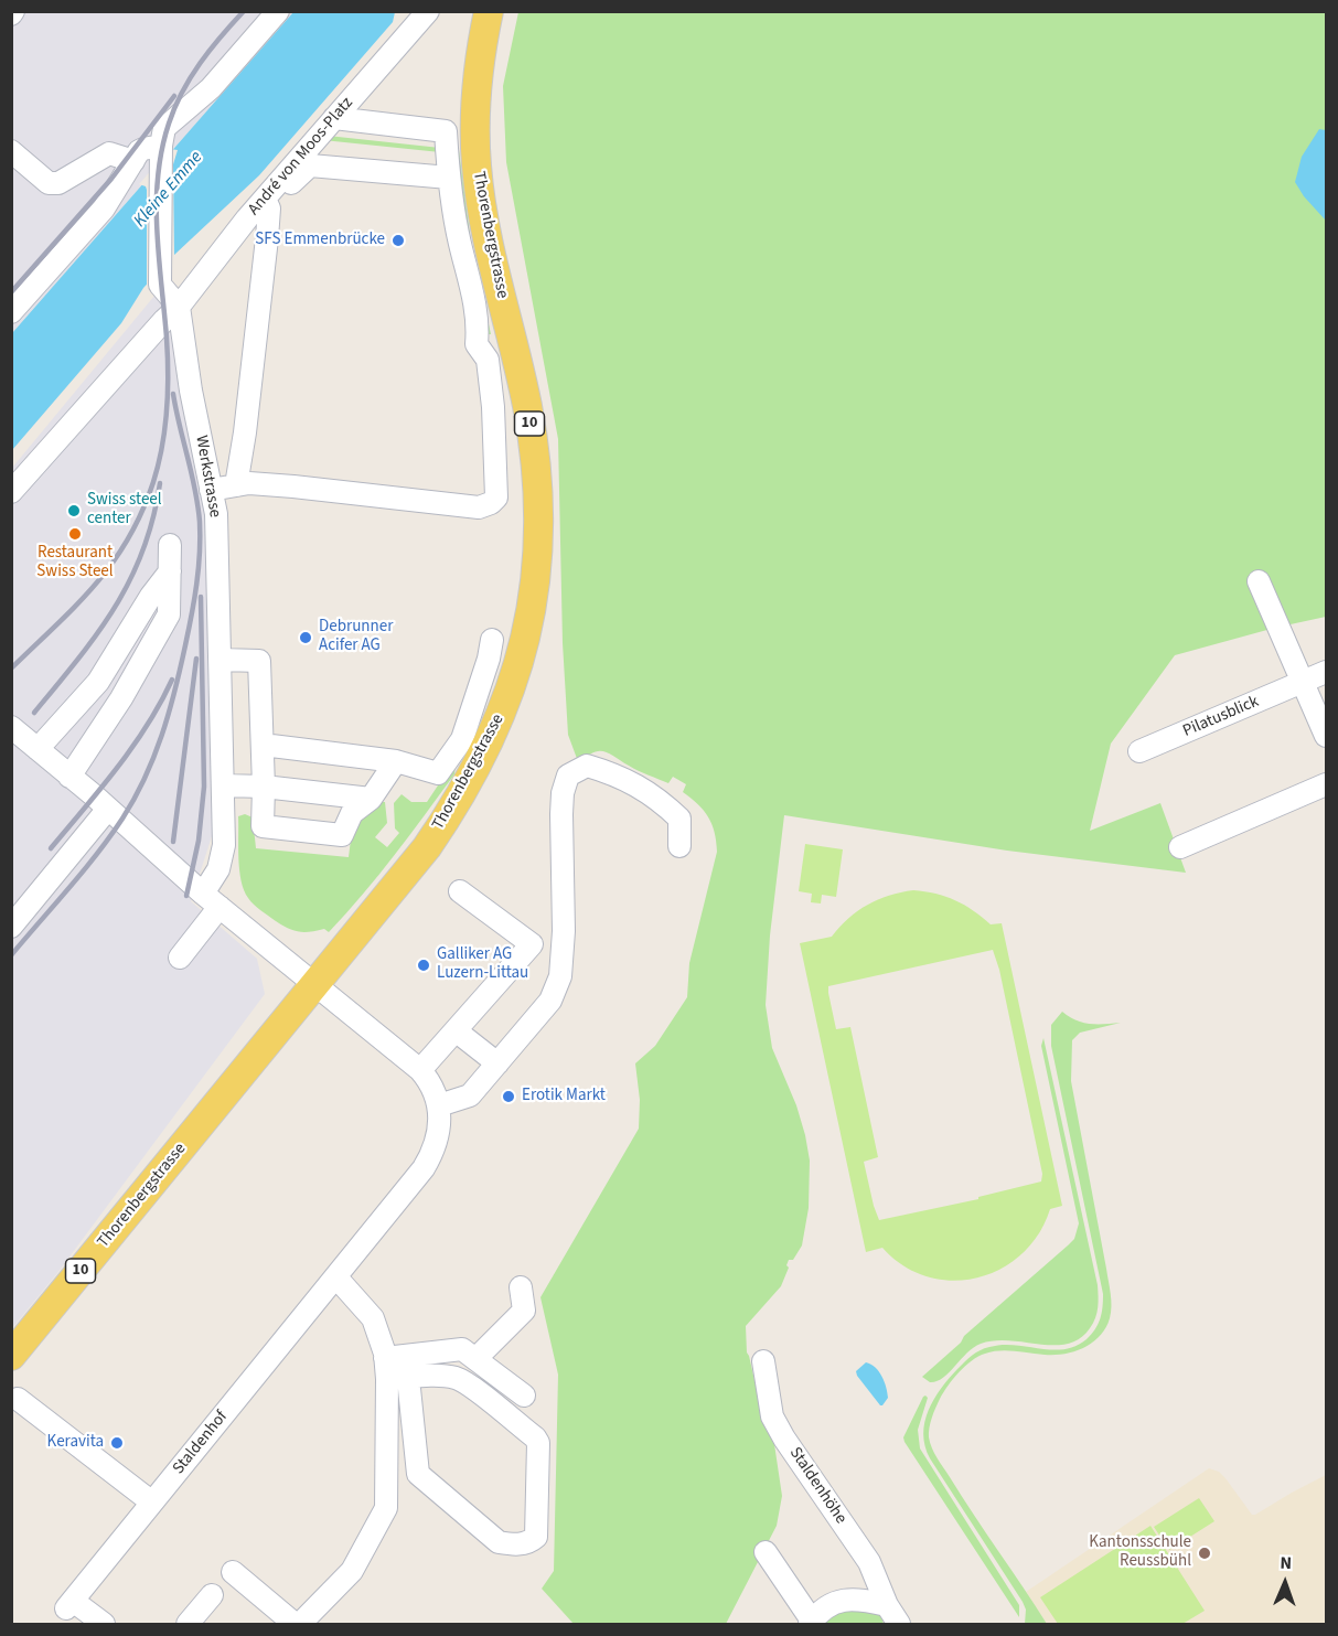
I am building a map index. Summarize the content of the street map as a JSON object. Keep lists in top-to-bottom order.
{
  "streets": {
    "main road": ["Thorenbergstrasse", "10"],
    "street": [
      "André von Moos-Platz",
      "Werkstrasse",
      "Pilatusblick",
      "Staldenhof",
      "Staldenhöhe"
    ]
  },
  "crossings": [
    ["André von Moos-Platz", "Werkstrasse"]
  ],
  "water": ["Kleine Emme"],
  "places": [
    "SFS Emmenbrücke",
    "Swiss steel center",
    "Restaurant Swiss Steel",
    "Debrunner Acifer AG",
    "Galliker AG Luzern-Littau",
    "Erotik Markt",
    "Keravita",
    "Kantonsschule Reussbühl"
  ],
  "north": "top"
}
